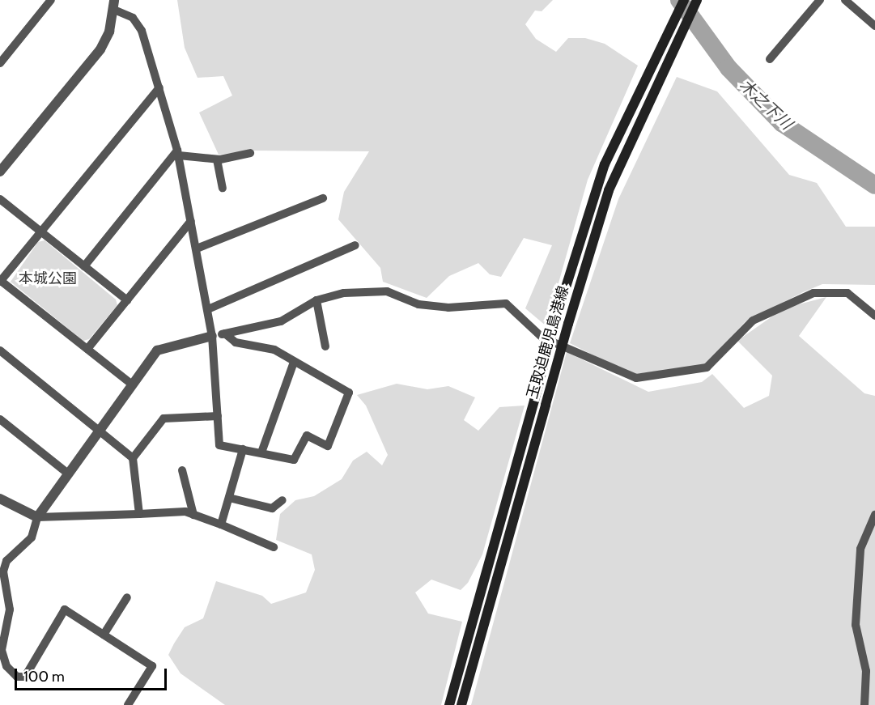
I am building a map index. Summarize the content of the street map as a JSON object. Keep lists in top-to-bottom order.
{
  "streets": {
    "main road": ["玉取迫鹿児島港線"]
  },
  "water": ["木之下川"],
  "parks": ["本城公園"],
  "scale_bar": "100 m"
}
